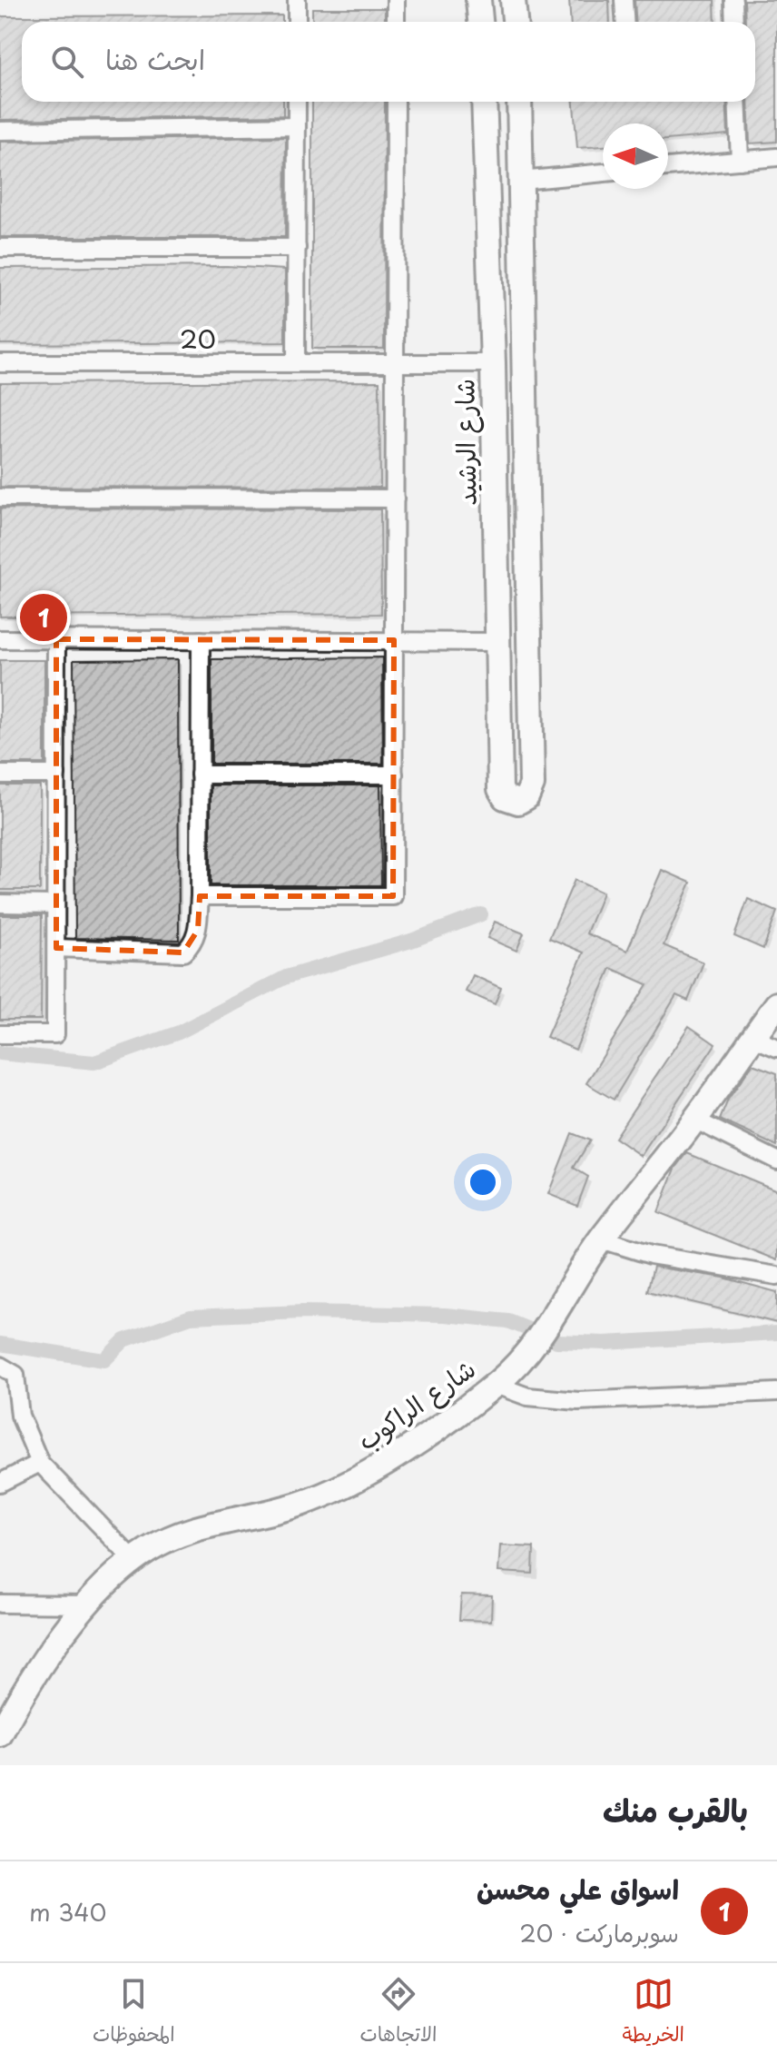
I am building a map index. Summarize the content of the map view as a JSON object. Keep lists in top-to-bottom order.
{
  "streets": {
    "street": ["20", "شارع الرشيد", "شارع الراكوب"]
  },
  "crossings": [
    ["20", "شارع الرشيد"]
  ],
  "north": "left",
  "page": {
    "search": "ابحث هنا",
    "pins": "1",
    "heading": "بالقرب منك",
    "list": [
      {
        "mark": "1",
        "name": "اسواق علي محسن",
        "note": "سوبرماركت · 20",
        "value": "340 m"
      }
    ],
    "nav": ["الخريطة", "الاتجاهات", "المحفوظات"]
  }
}
